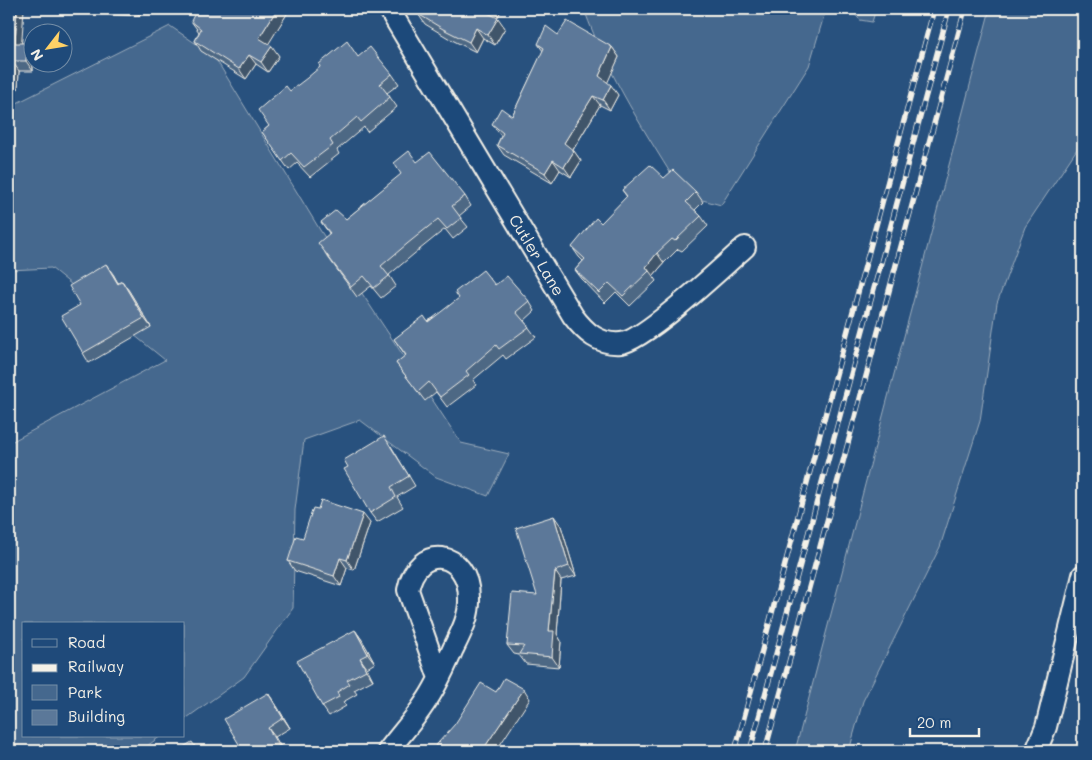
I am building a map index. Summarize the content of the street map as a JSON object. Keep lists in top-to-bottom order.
{
  "streets": {
    "street": ["Cutler Lane"]
  },
  "legend": [
    "Road",
    "Railway",
    "Park",
    "Building"
  ],
  "scale_bar": "20 m",
  "north": "bottom left"
}
